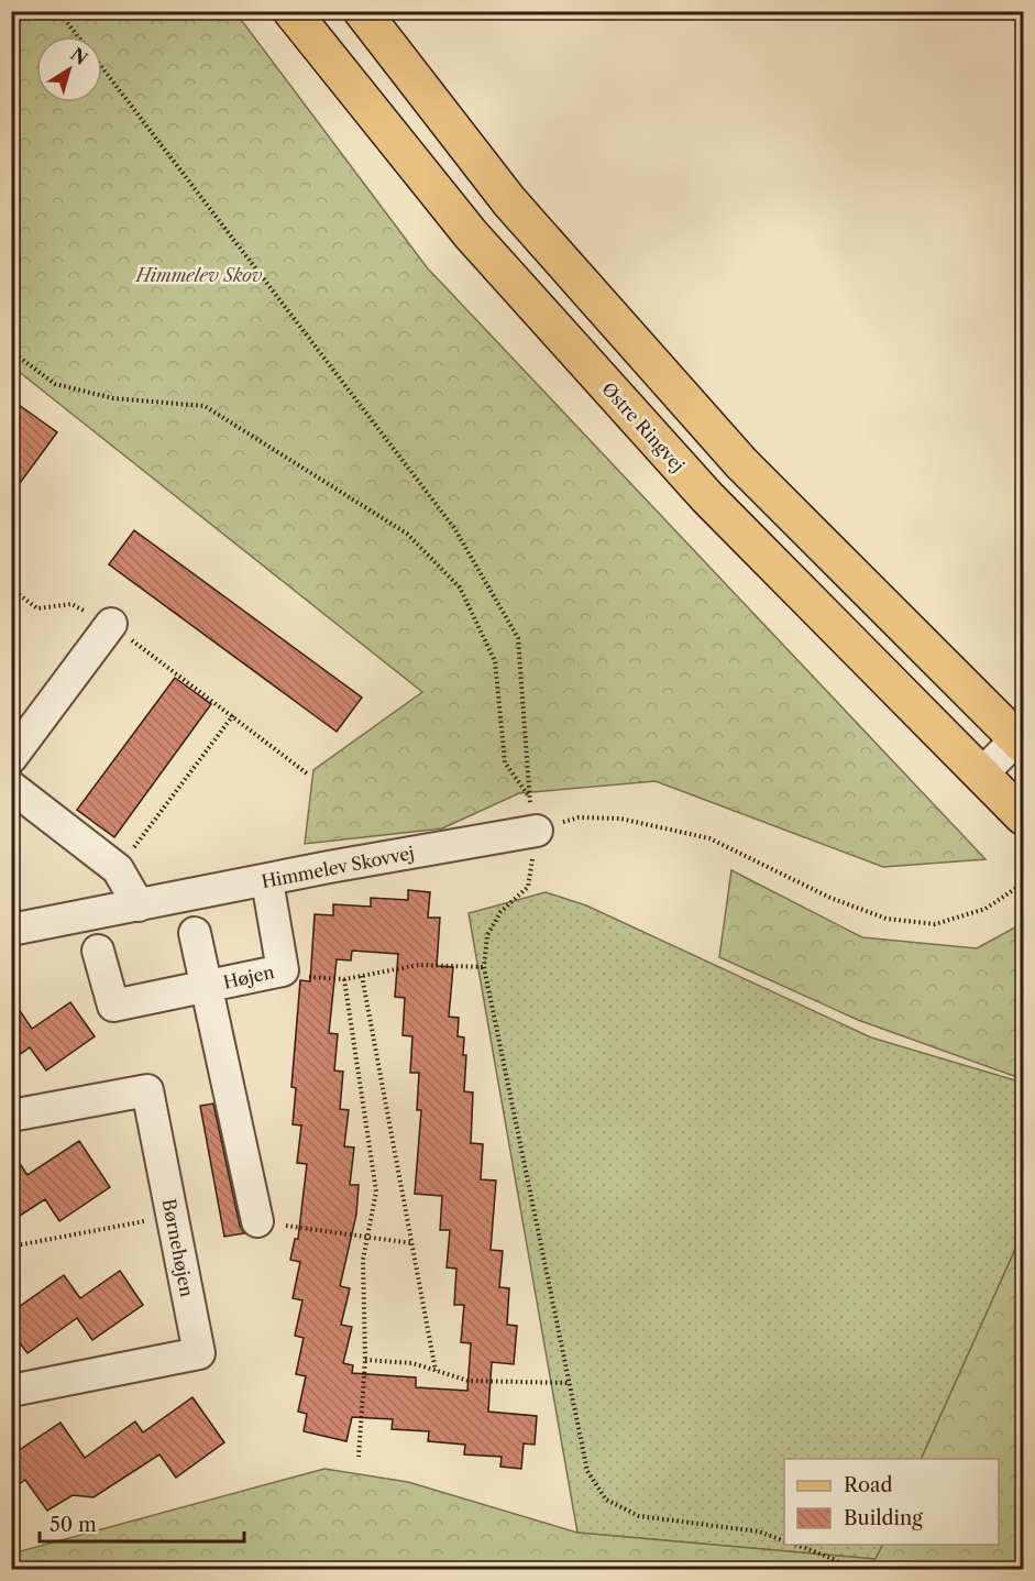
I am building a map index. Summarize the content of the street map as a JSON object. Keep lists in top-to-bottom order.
{
  "streets": {
    "main road": ["Østre Ringvej"],
    "street": ["Himmelev Skovvej", "Højen", "Børnehøjen"]
  },
  "crossings": [
    ["Himmelev Skovvej", "Højen"]
  ],
  "parks": ["Himmelev Skov"],
  "legend": ["Road", "Building"],
  "scale_bar": "50 m",
  "north": "top right"
}
